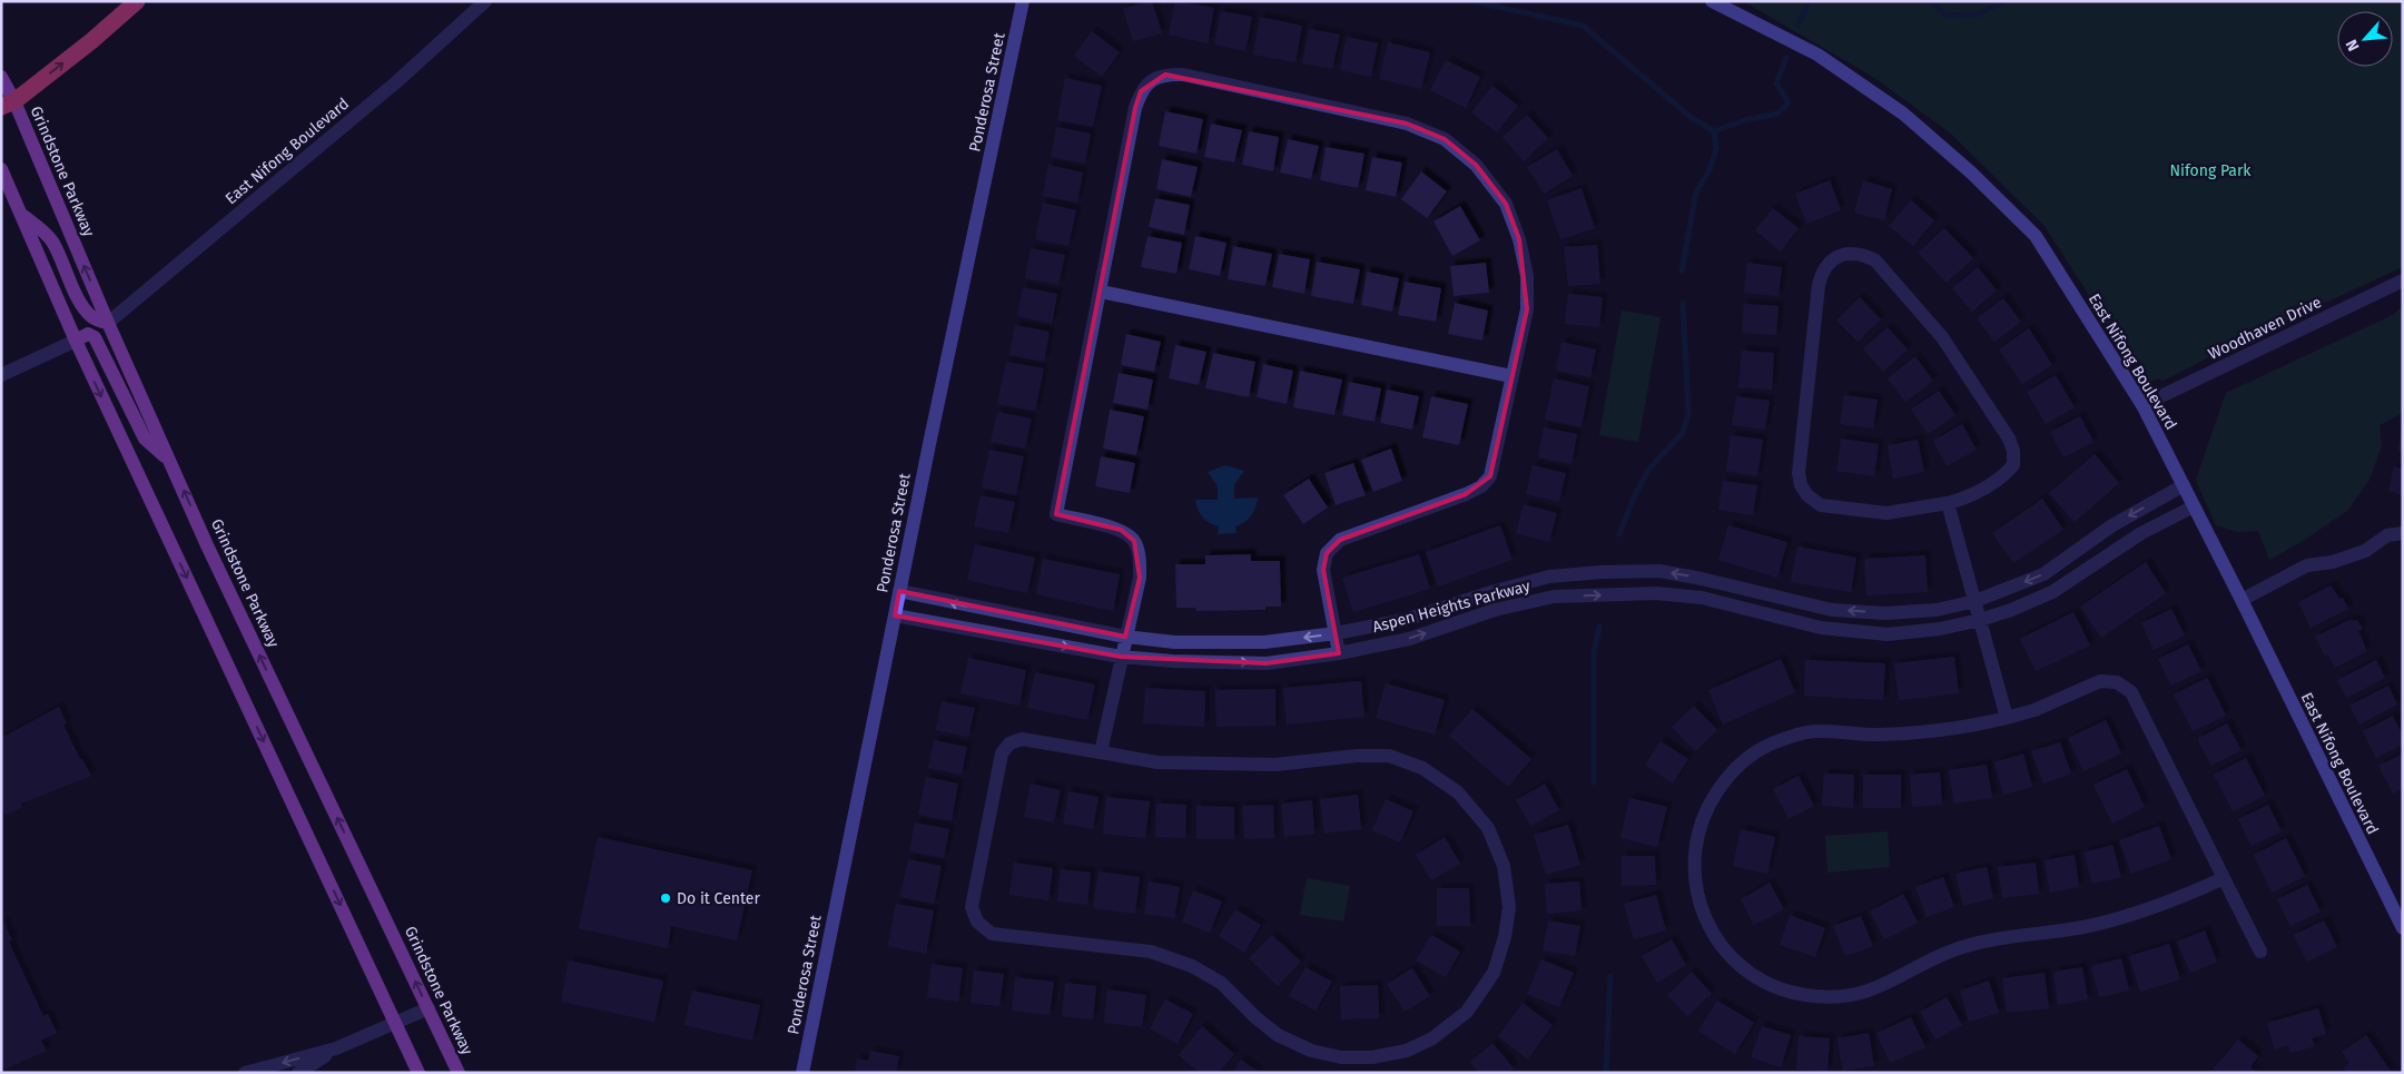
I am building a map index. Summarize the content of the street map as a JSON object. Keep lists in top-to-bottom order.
{
  "streets": {
    "main road": ["Grindstone Parkway"],
    "street": [
      "Ponderosa Street",
      "East Nifong Boulevard",
      "Woodhaven Drive",
      "Aspen Heights Parkway"
    ]
  },
  "crossings": [
    ["Ponderosa Street", "Aspen Heights Parkway"],
    ["East Nifong Boulevard", "Grindstone Parkway"],
    ["East Nifong Boulevard", "Woodhaven Drive"],
    ["East Nifong Boulevard", "Aspen Heights Parkway"]
  ],
  "parks": ["Nifong Park"],
  "places": ["Do it Center"],
  "north": "bottom left"
}
